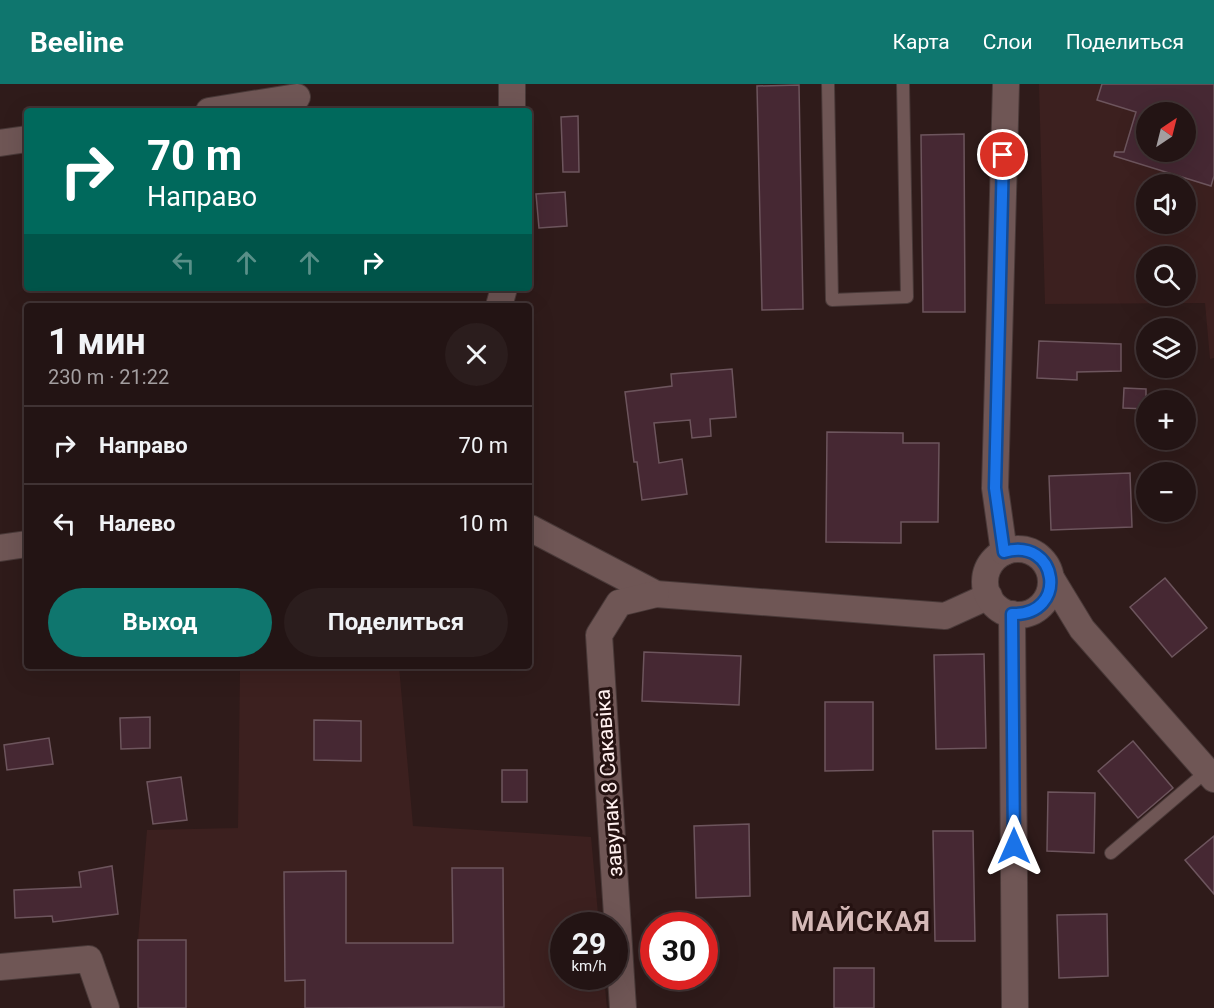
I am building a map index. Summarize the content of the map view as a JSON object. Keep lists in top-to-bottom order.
{
  "streets": {
    "street": ["завулак 8 Сакавіка"]
  },
  "districts": ["МАЙСКАЯ"],
  "north": "top right",
  "page": {
    "header": "Beeline",
    "nav": ["Карта", "Слои", "Поделиться"],
    "map_buttons": ["+", "−"],
    "turn": ["70 m", "Направо"],
    "heading": ["1 мин", "230 m · 21:22"],
    "list": [
      {
        "name": "Направо",
        "value": "70 m"
      },
      {
        "name": "Налево",
        "value": "10 m"
      }
    ],
    "buttons": ["Выход", "Поделиться"],
    "speed": "29 km/h",
    "limit": "30"
  }
}
